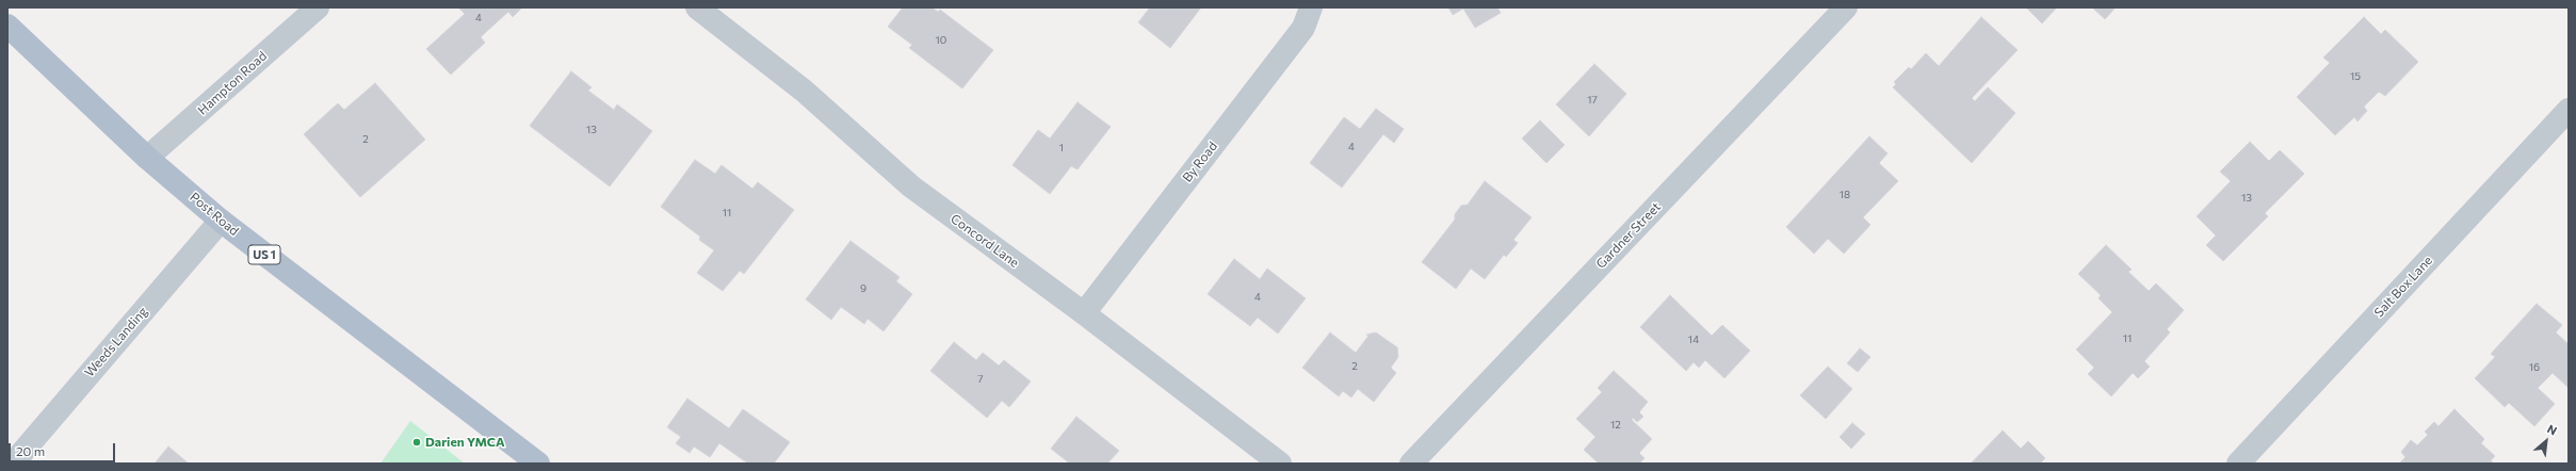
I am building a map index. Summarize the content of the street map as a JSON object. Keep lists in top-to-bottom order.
{
  "streets": {
    "main road": ["Post Road", "US 1"],
    "street": [
      "Hampton Road",
      "By Road",
      "Gardner Street",
      "Concord Lane",
      "Salt Box Lane",
      "Weeds Landing"
    ]
  },
  "crossings": [
    ["Hampton Road", "Post Road"],
    ["By Road", "Concord Lane"],
    ["Post Road", "Weeds Landing"]
  ],
  "places": ["Darien YMCA"],
  "house_numbers": [
    "4",
    "10",
    "15",
    "17",
    "13",
    "2",
    "4",
    "1",
    "18",
    "13",
    "11",
    "9",
    "4",
    "11",
    "14",
    "2",
    "16",
    "7",
    "12"
  ],
  "scale_bar": "20 m",
  "north": "top right"
}
